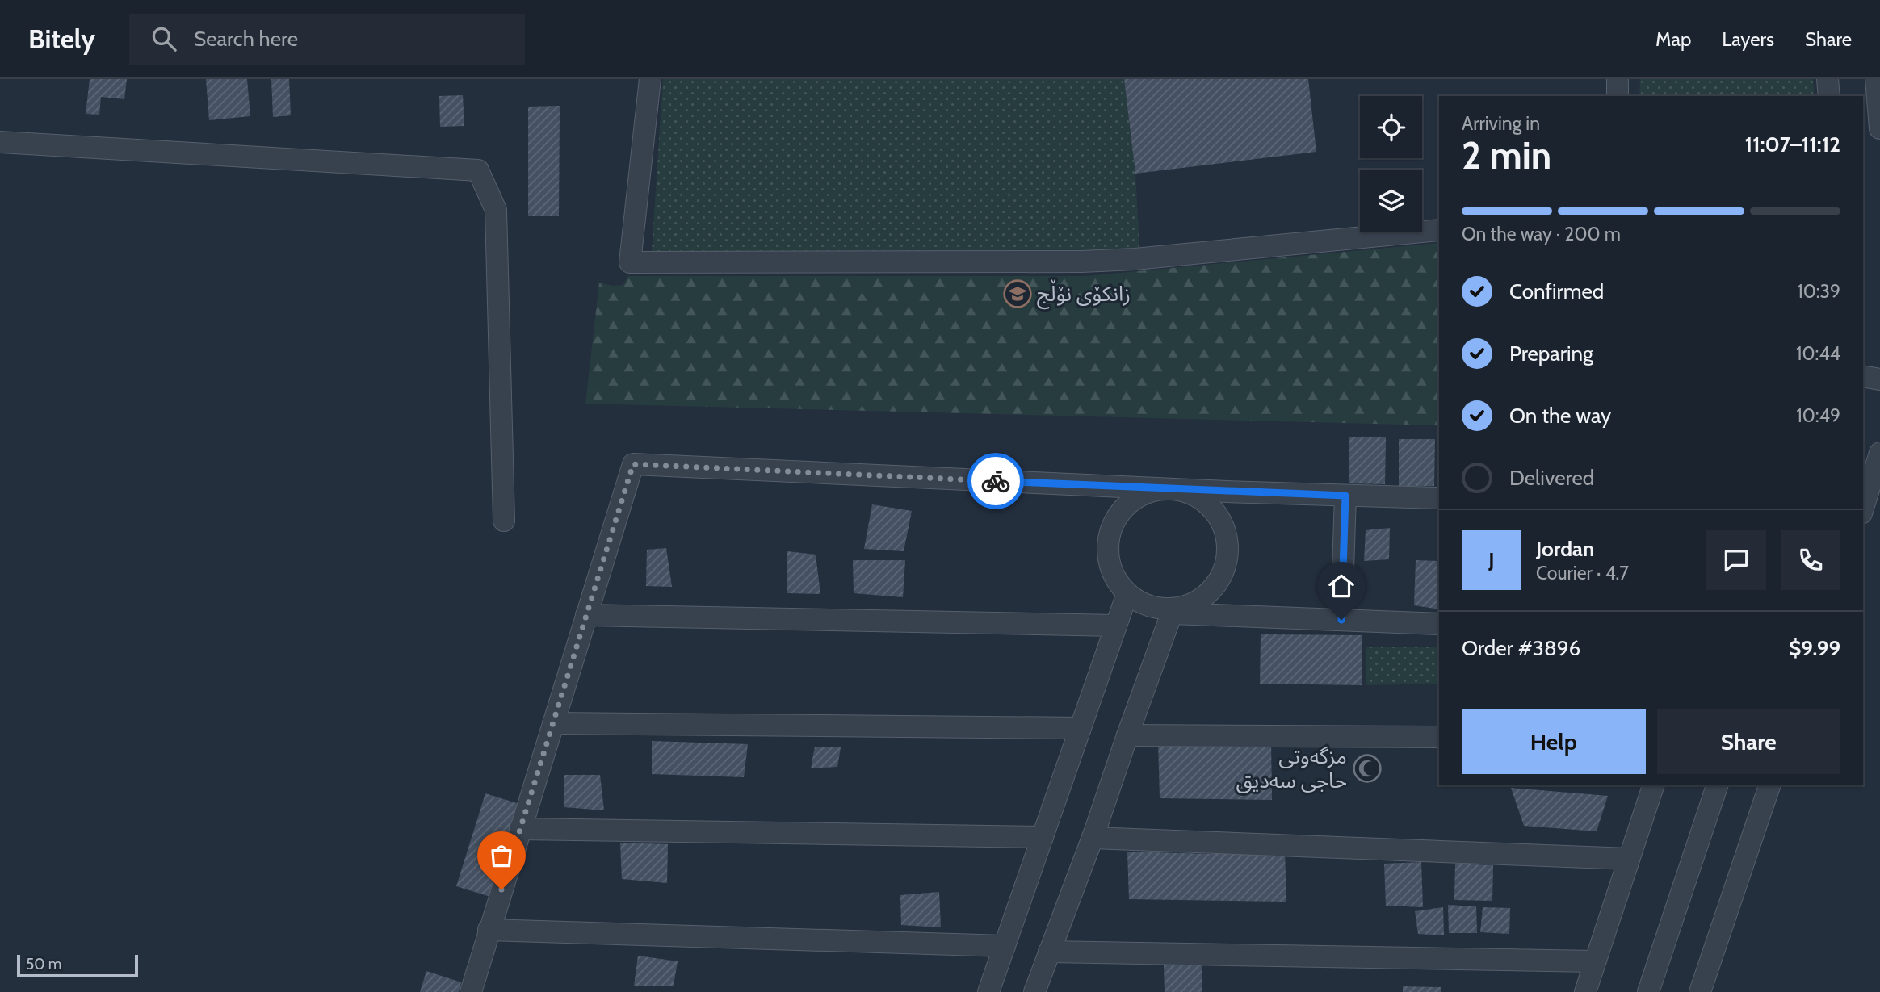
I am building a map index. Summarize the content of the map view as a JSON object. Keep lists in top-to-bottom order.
{
  "places": {
    "school or university": ["زانکۆی نۆڵج"],
    "mosque": ["مزگەوتی حاجی سەدیق"]
  },
  "scale_bar": "50 m",
  "page": {
    "header": "Bitely",
    "search": "Search here",
    "nav": ["Map", "Layers", "Share"],
    "heading": ["2 min", "Arriving in", "11:07–11:12"],
    "panel": [
      "Jordan",
      "Courier · 4.7",
      "Order #3896",
      "$9.99"
    ],
    "bar": "On the way · 200 m",
    "list": [
      ["Confirmed", "10:39"],
      ["Preparing", "10:44"],
      ["On the way", "10:49"],
      "Delivered"
    ],
    "round": "J",
    "buttons": ["Help", "Share"],
    "scale": "50 m"
  }
}
